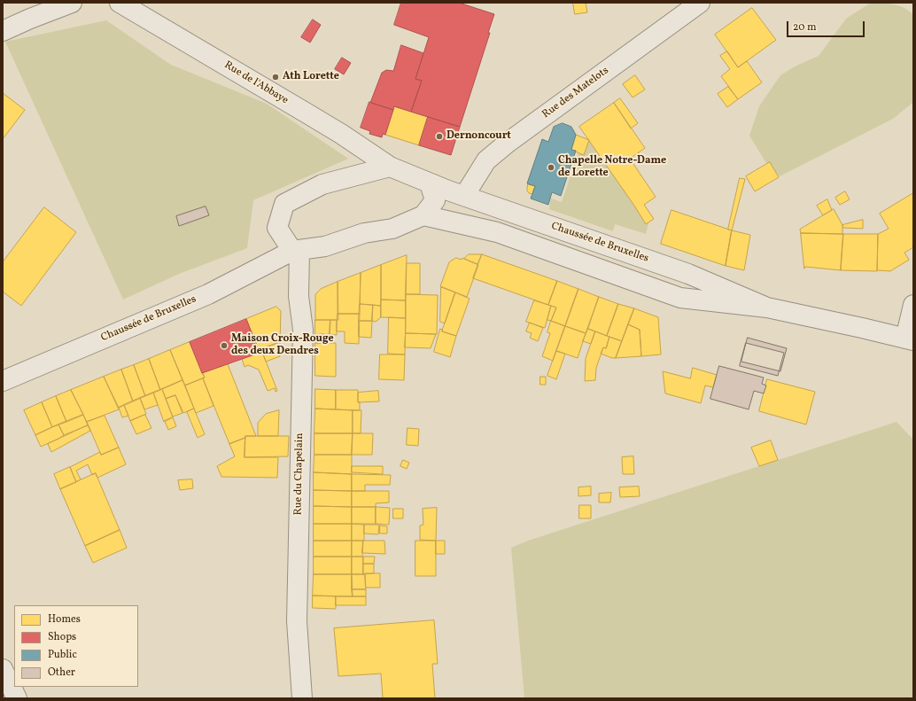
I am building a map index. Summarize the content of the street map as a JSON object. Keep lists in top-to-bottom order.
{
  "streets": {
    "street": [
      "Rue de l'Abbaye",
      "Rue des Matelots",
      "Chaussée de Bruxelles",
      "Rue du Chapelain"
    ]
  },
  "crossings": [
    ["Rue de l'Abbaye", "Chaussée de Bruxelles"],
    ["Rue des Matelots", "Chaussée de Bruxelles"],
    ["Chaussée de Bruxelles", "Rue du Chapelain"]
  ],
  "places": [
    "Ath Lorette",
    "Dernoncourt",
    "Chapelle Notre-Dame de Lorette",
    "Maison Croix-Rouge des deux Dendres"
  ],
  "legend": [
    "Homes",
    "Shops",
    "Public",
    "Other"
  ],
  "scale_bar": "20 m"
}
